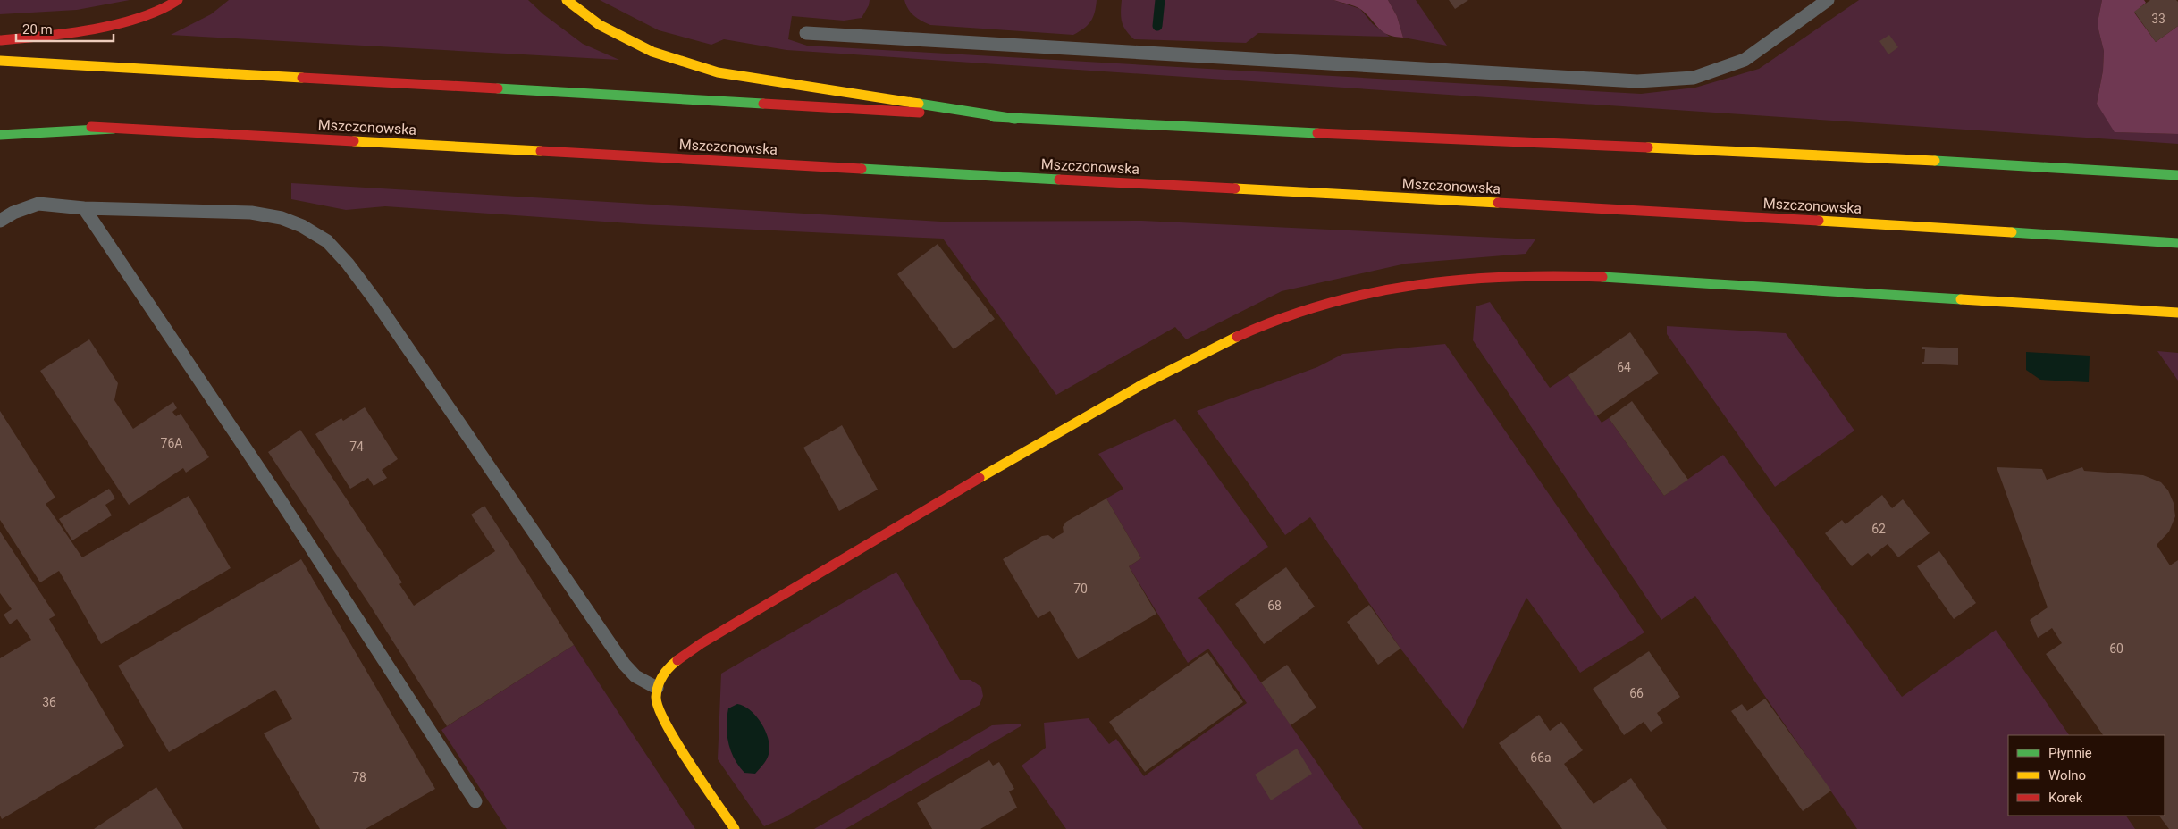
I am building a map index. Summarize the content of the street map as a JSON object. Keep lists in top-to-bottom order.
{
  "streets": {
    "main road": ["Mszczonowska"]
  },
  "house_numbers": [
    "33",
    "64",
    "76A",
    "74",
    "62",
    "70",
    "68",
    "60",
    "66",
    "36",
    "66a",
    "78"
  ],
  "legend": ["Płynnie", "Wolno", "Korek"],
  "scale_bar": "20 m"
}
